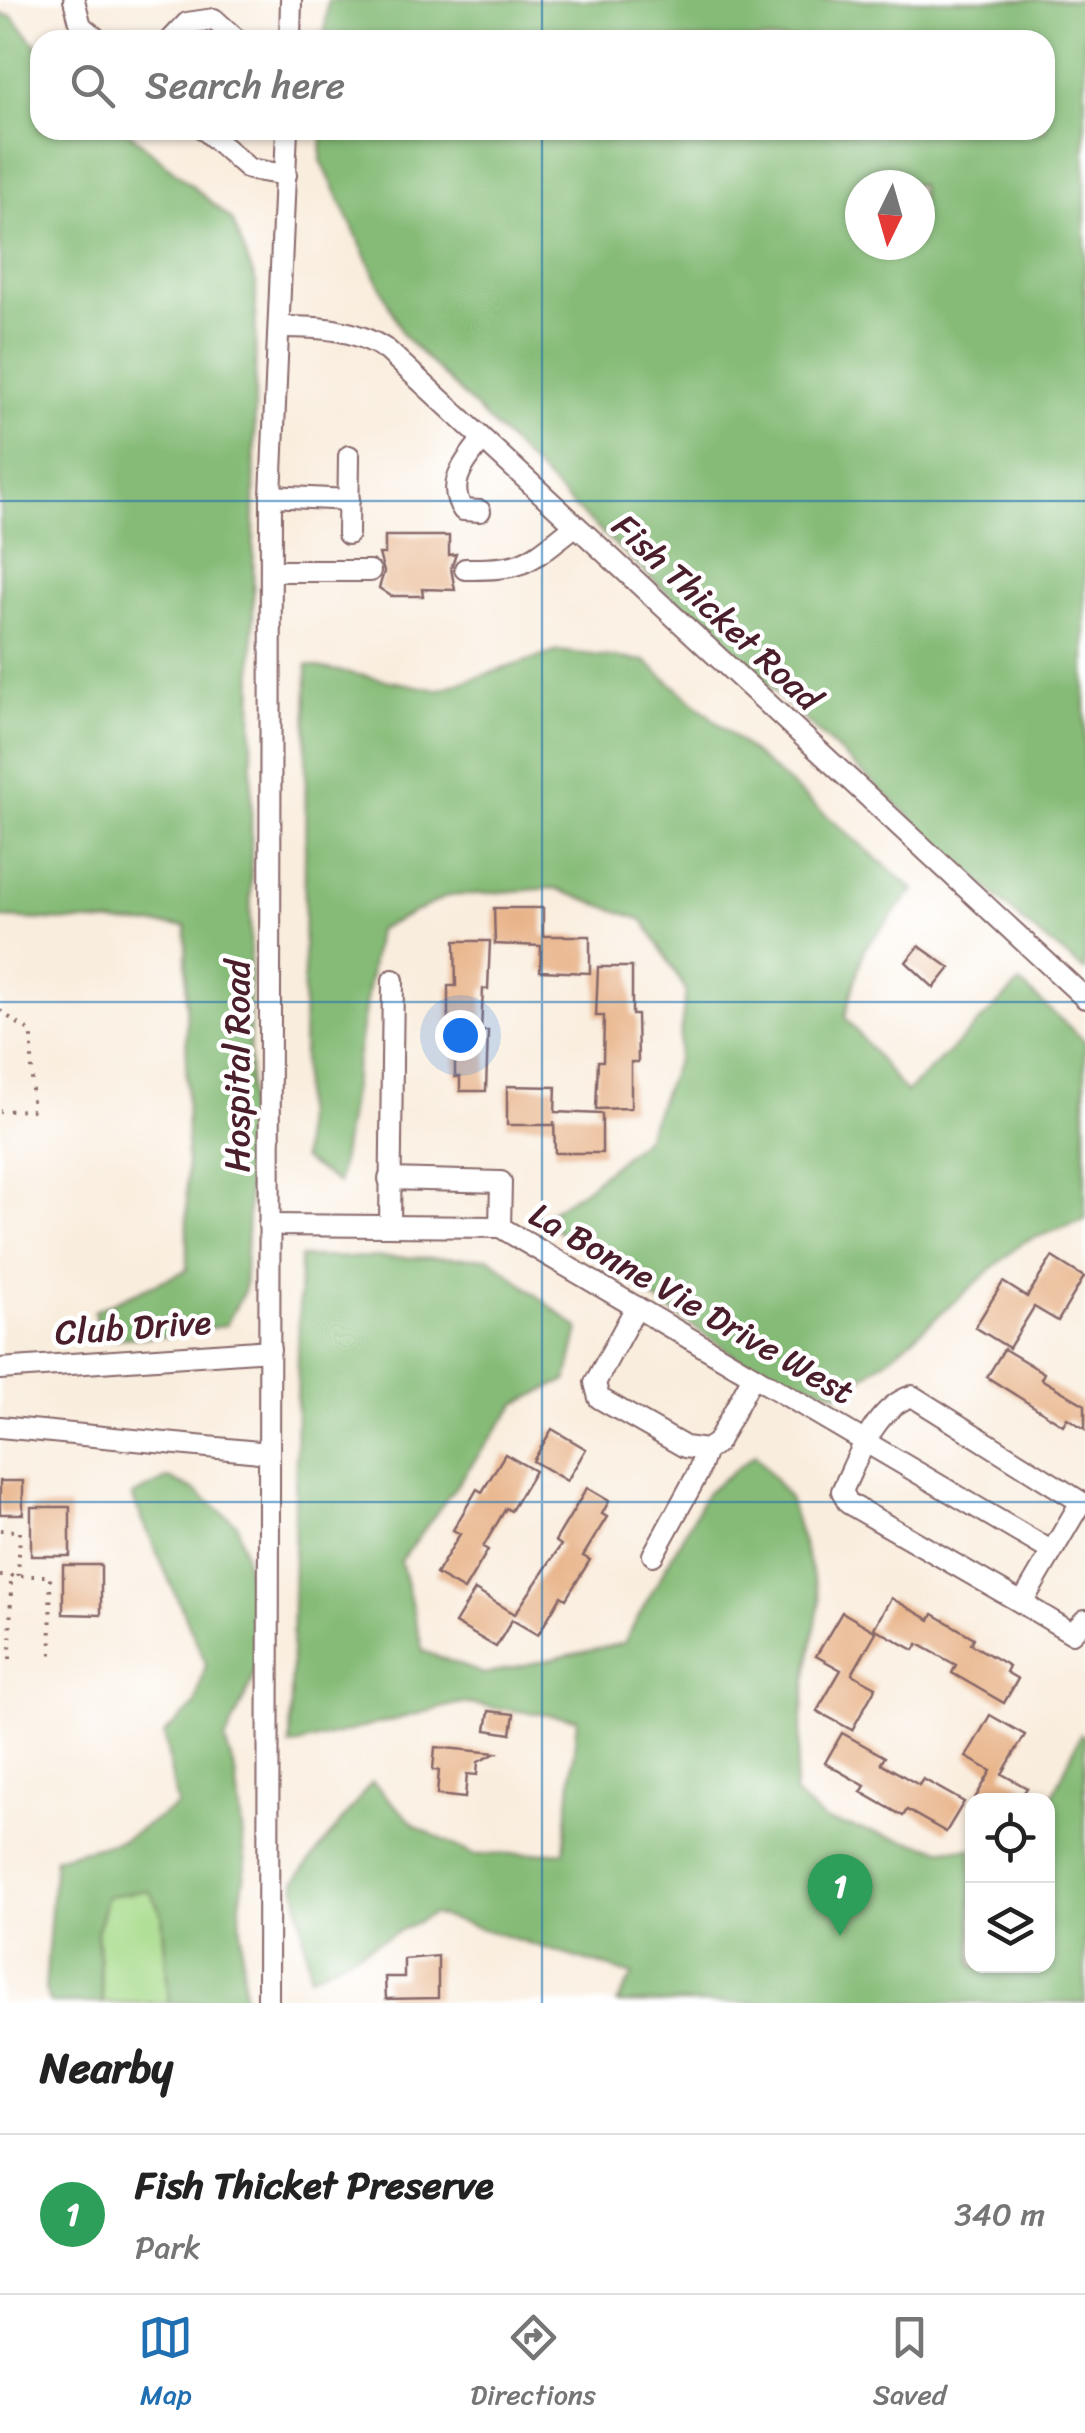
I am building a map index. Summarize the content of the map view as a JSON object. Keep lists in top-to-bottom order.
{
  "streets": {
    "street": [
      "Fish Thicket Road",
      "Hospital Road",
      "La Bonne Vie Drive West",
      "Club Drive"
    ]
  },
  "crossings": [
    ["Fish Thicket Road", "Hospital Road"],
    ["Hospital Road", "La Bonne Vie Drive West"],
    ["Hospital Road", "Club Drive"]
  ],
  "north": "bottom",
  "page": {
    "search": "Search here",
    "pins": "1",
    "heading": "Nearby",
    "list": [
      {
        "mark": "1",
        "name": "Fish Thicket Preserve",
        "note": "Park",
        "value": "340 m"
      }
    ],
    "nav": ["Map", "Directions", "Saved"]
  }
}
